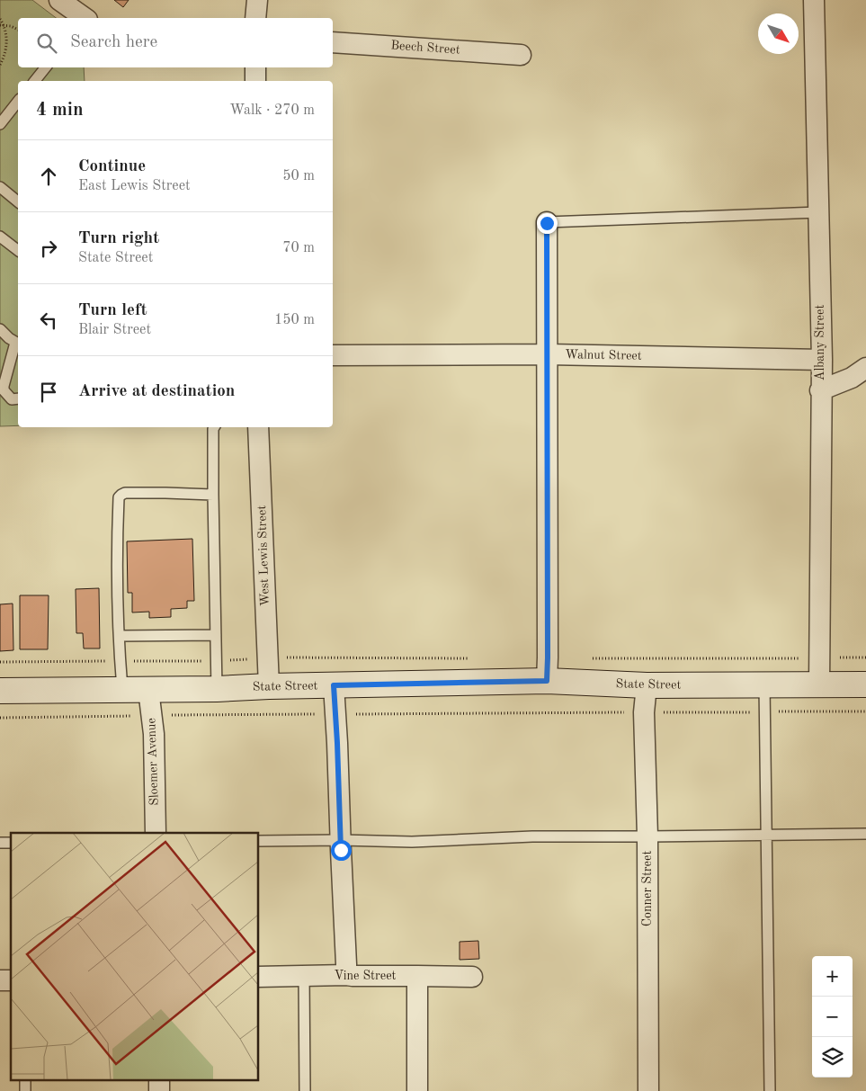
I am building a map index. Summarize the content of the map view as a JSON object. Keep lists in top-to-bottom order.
{
  "streets": {
    "main road": ["State Street"],
    "street": [
      "Beech Street",
      "Albany Street",
      "Walnut Street",
      "West Lewis Street",
      "Sloemer Avenue",
      "Conner Street",
      "Vine Street"
    ]
  },
  "crossings": [
    ["Albany Street", "Walnut Street"],
    ["Albany Street", "State Street"],
    ["West Lewis Street", "State Street"],
    ["State Street", "Sloemer Avenue"],
    ["State Street", "Conner Street"]
  ],
  "north": "bottom right",
  "page": {
    "search": "Search here",
    "heading": ["4 min", "Walk · 270 m"],
    "list": [
      ["Continue", "East Lewis Street", "50 m"],
      ["Turn right", "State Street", "70 m"],
      ["Turn left", "Blair Street", "150 m"],
      "Arrive at destination"
    ],
    "map_buttons": ["+", "−"]
  }
}
